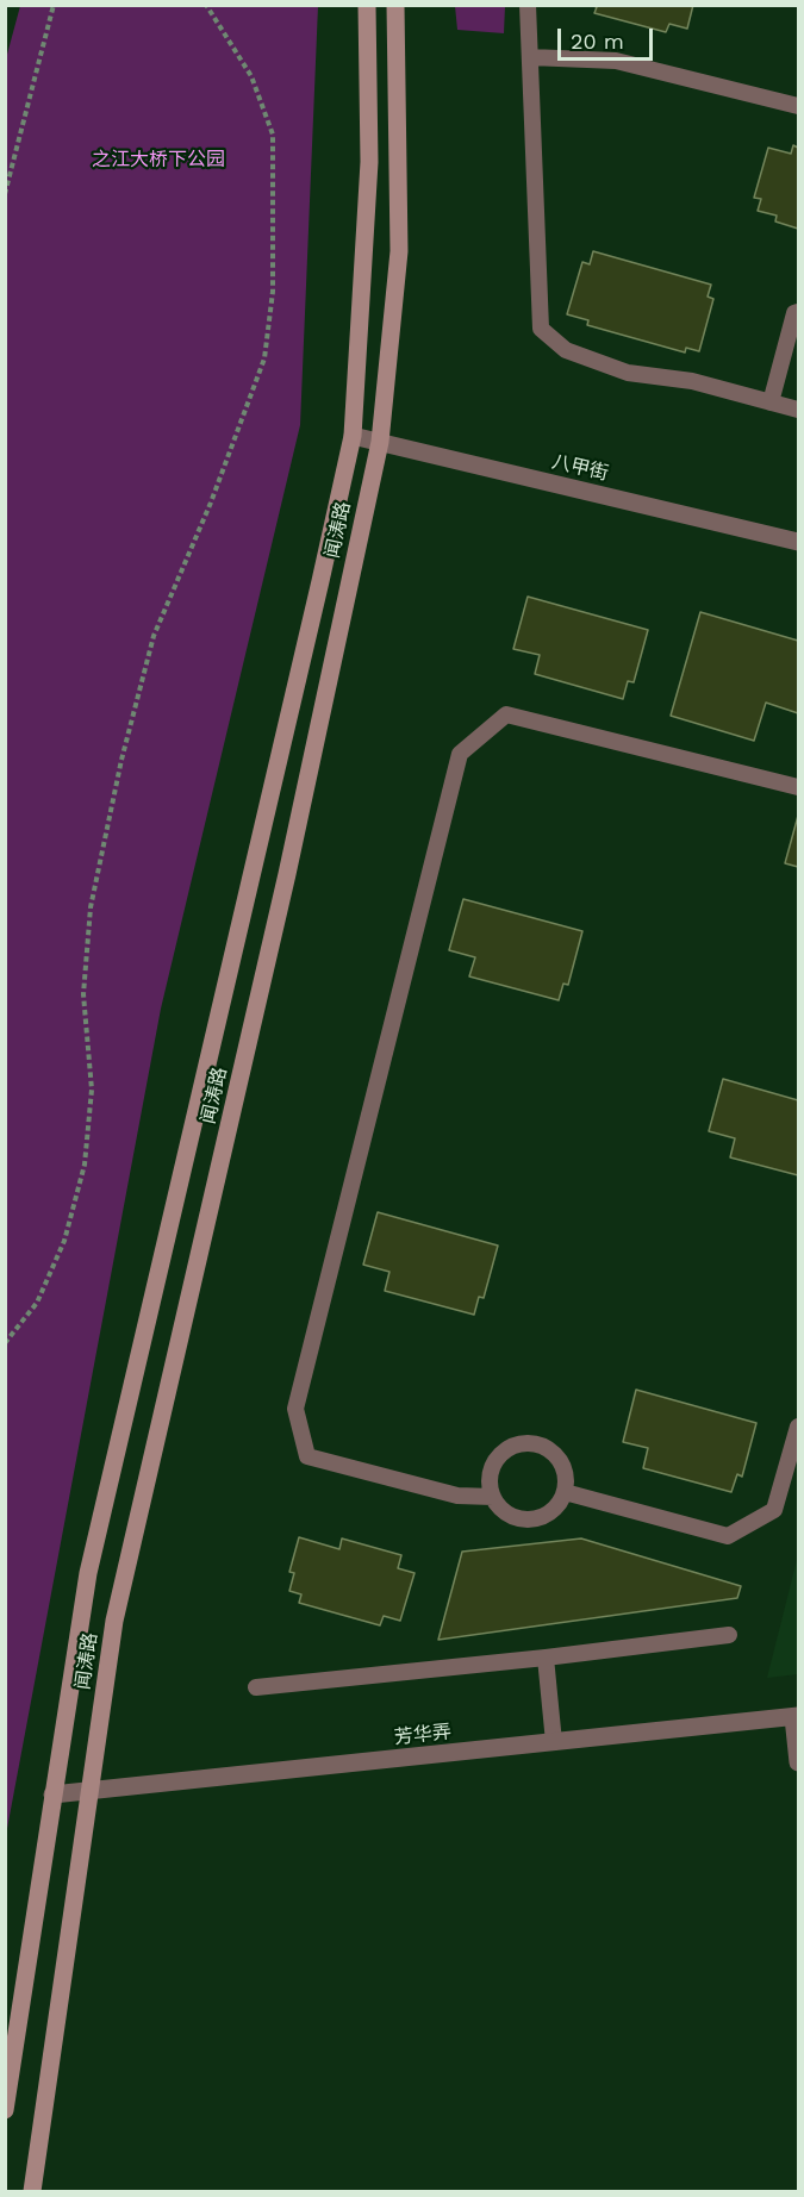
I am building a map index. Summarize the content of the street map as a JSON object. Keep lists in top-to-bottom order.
{
  "streets": {
    "main road": ["闻涛路"],
    "street": ["八甲街", "芳华弄"]
  },
  "crossings": [
    ["八甲街", "闻涛路"],
    ["闻涛路", "芳华弄"]
  ],
  "parks": ["之江大桥下公园"],
  "scale_bar": "20 m"
}
